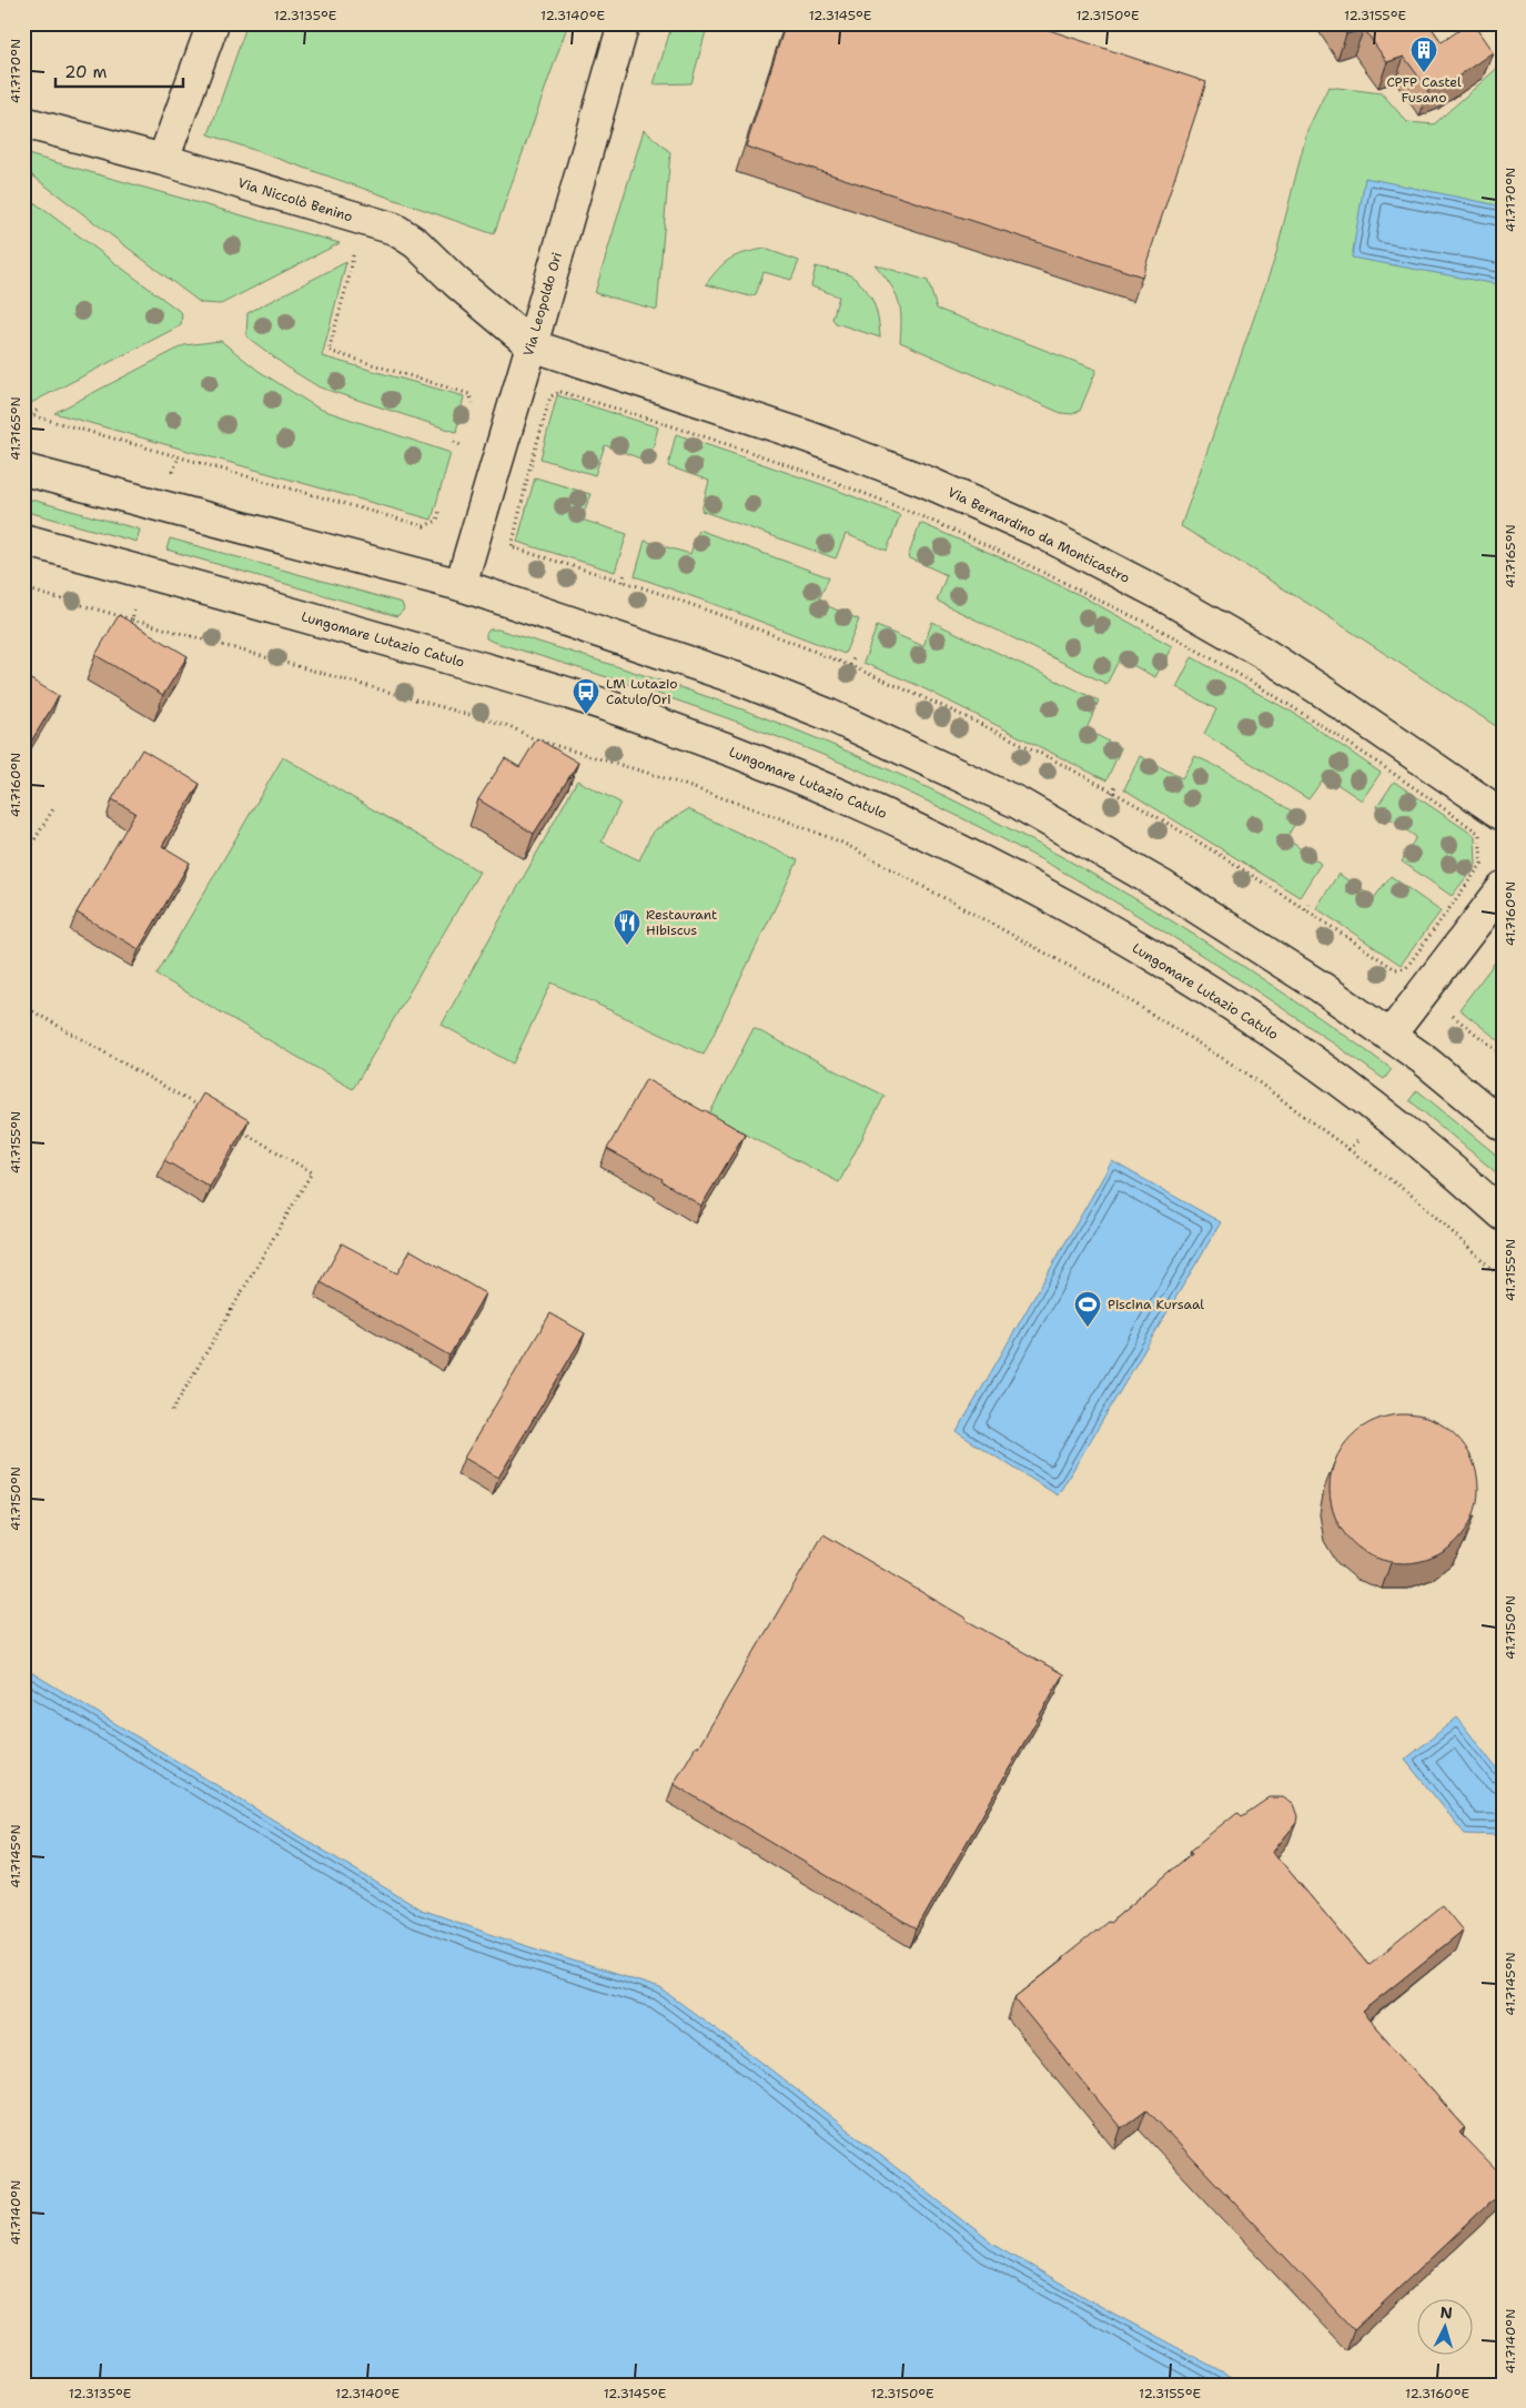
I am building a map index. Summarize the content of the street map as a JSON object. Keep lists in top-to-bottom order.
{
  "streets": {
    "main road": [
      "Via Niccolò Benino",
      "Via Leopoldo Ori",
      "Via Bernardino da Monticastro",
      "Lungomare Lutazio Catulo"
    ]
  },
  "crossings": [
    ["Via Niccolò Benino", "Via Leopoldo Ori"],
    ["Via Niccolò Benino", "Via Bernardino da Monticastro"],
    ["Via Leopoldo Ori", "Via Bernardino da Monticastro"]
  ],
  "places": {
    "building": ["CPFP Castel Fusano"],
    "bus stop": ["LM Lutazio Catulo/Ori"],
    "restaurant": ["Restaurant Hibiscus"],
    "sports": ["Piscina Kursaal"]
  },
  "scale_bar": "20 m",
  "north": "top",
  "coordinates": [
    "12.3135°E",
    "12.3140°E",
    "12.3145°E",
    "12.3150°E",
    "12.3155°E",
    "41.7170°N",
    "41.7165°N",
    "41.7160°N",
    "41.7155°N",
    "41.7150°N",
    "41.7145°N",
    "41.7140°N",
    "12.3160°E"
  ]
}
